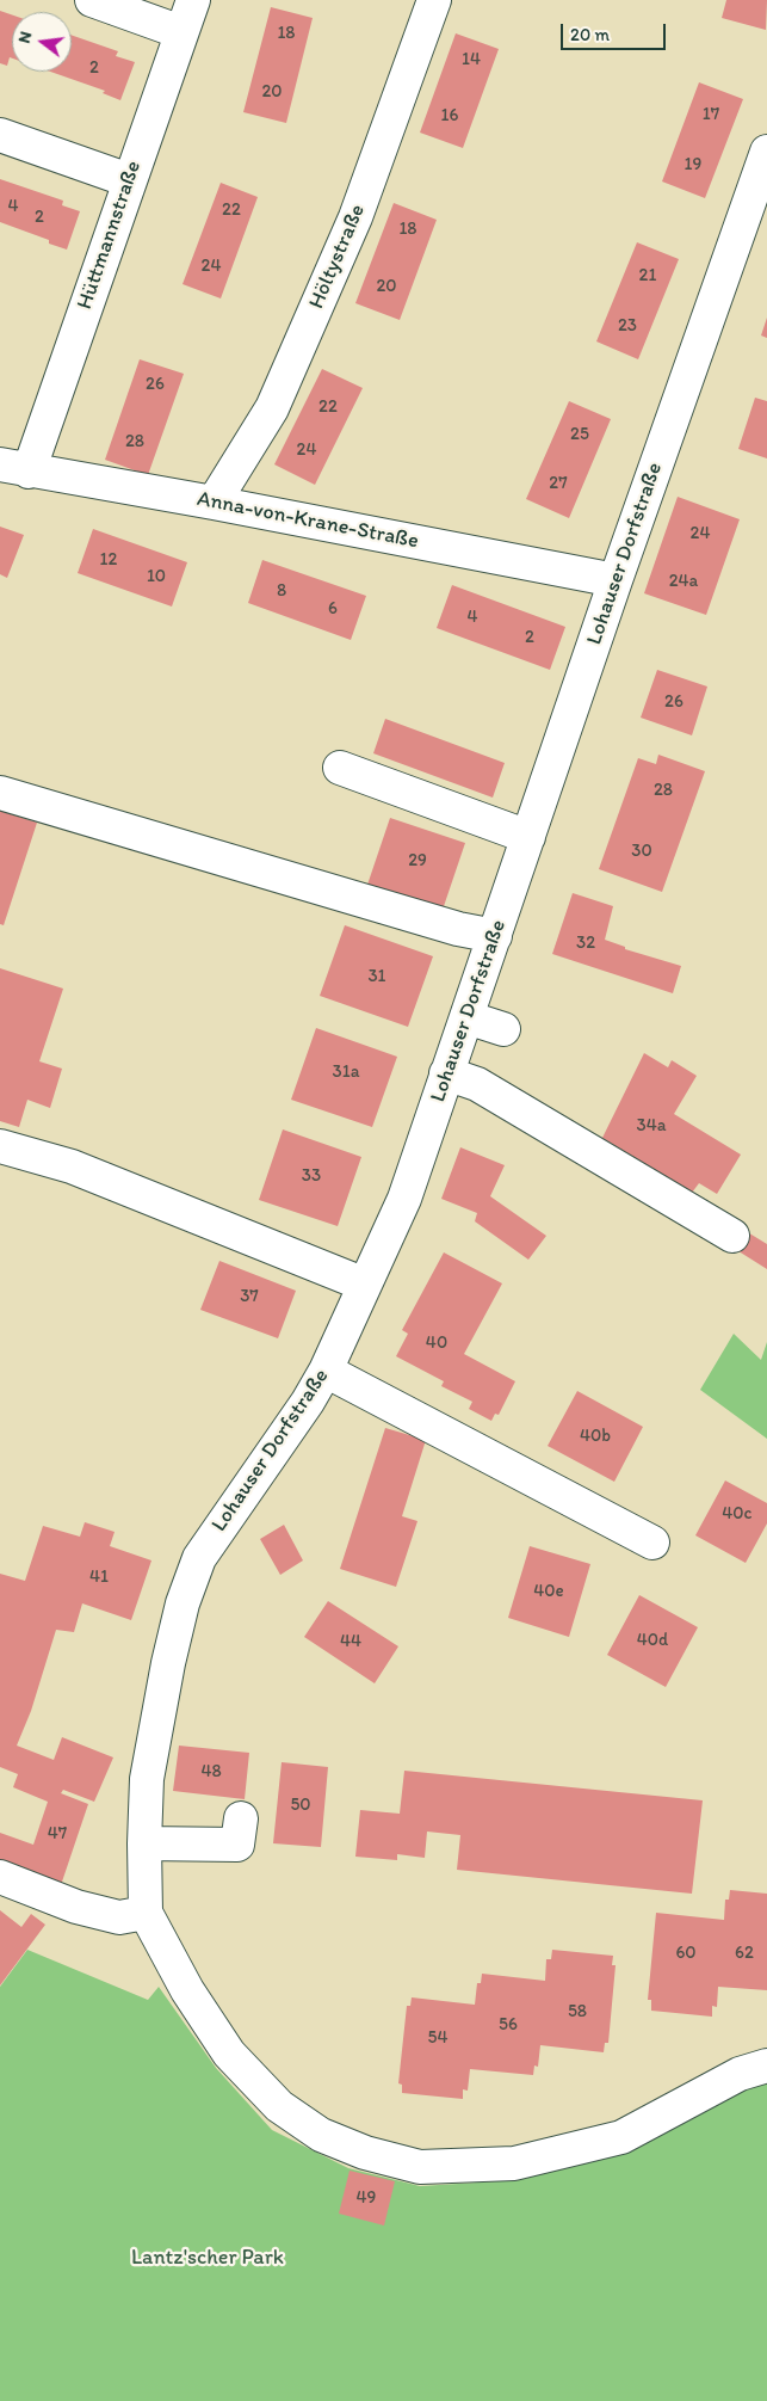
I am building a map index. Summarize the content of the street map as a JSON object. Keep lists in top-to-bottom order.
{
  "streets": {
    "street": [
      "Hüttmannstraße",
      "Höltystraße",
      "Anna-von-Krane-Straße",
      "Lohauser Dorfstraße"
    ]
  },
  "crossings": [
    ["Hüttmannstraße", "Anna-von-Krane-Straße"],
    ["Höltystraße", "Anna-von-Krane-Straße"],
    ["Anna-von-Krane-Straße", "Lohauser Dorfstraße"]
  ],
  "parks": ["Lantz'scher Park"],
  "house_numbers": [
    "18",
    "14",
    "2",
    "20",
    "17",
    "16",
    "19",
    "4",
    "22",
    "2",
    "18",
    "24",
    "21",
    "20",
    "23",
    "26",
    "22",
    "25",
    "28",
    "24",
    "27",
    "24",
    "12",
    "10",
    "24a",
    "8",
    "6",
    "4",
    "2",
    "26",
    "28",
    "30",
    "29",
    "32",
    "31",
    "31a",
    "34a",
    "33",
    "37",
    "40",
    "40b",
    "40c",
    "41",
    "40e",
    "40d",
    "44",
    "48",
    "50",
    "47",
    "60",
    "62",
    "58",
    "56",
    "54",
    "49"
  ],
  "scale_bar": "20 m",
  "north": "left"
}
